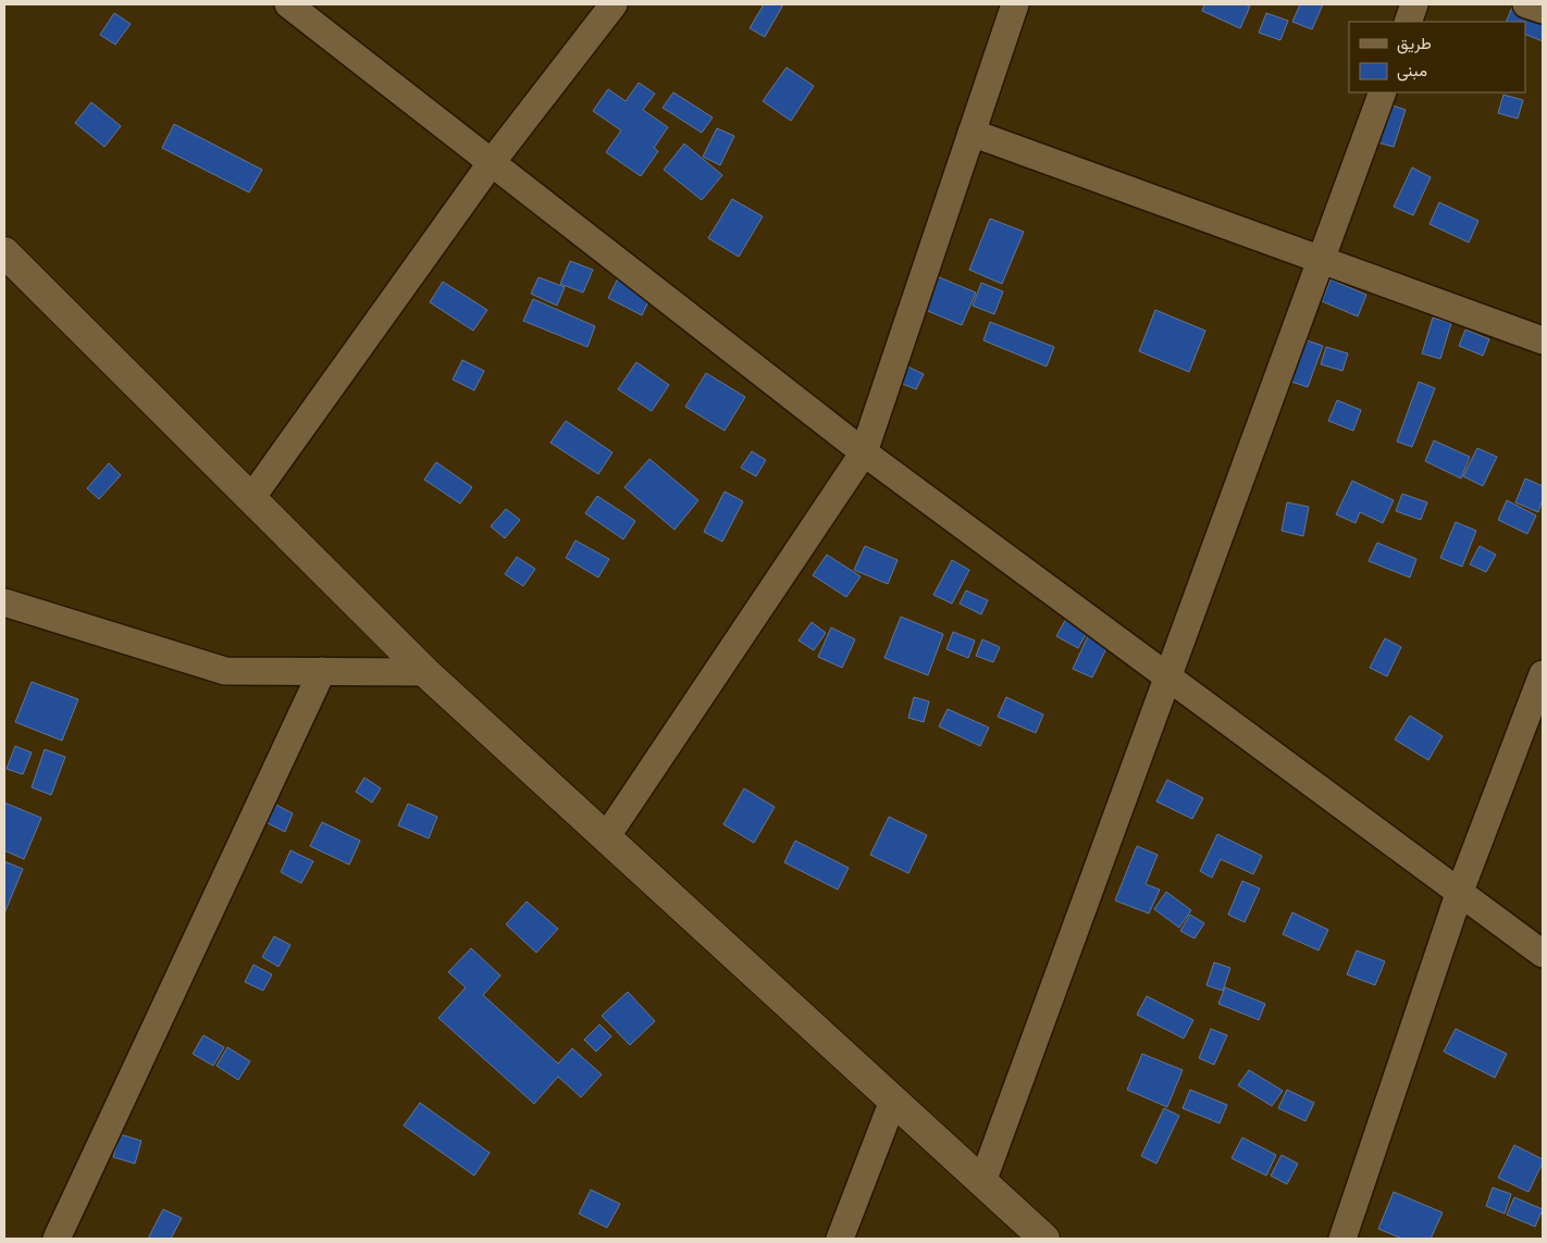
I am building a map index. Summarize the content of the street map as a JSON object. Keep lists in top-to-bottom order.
{
  "legend": ["طريق", "مبنى"]
}
